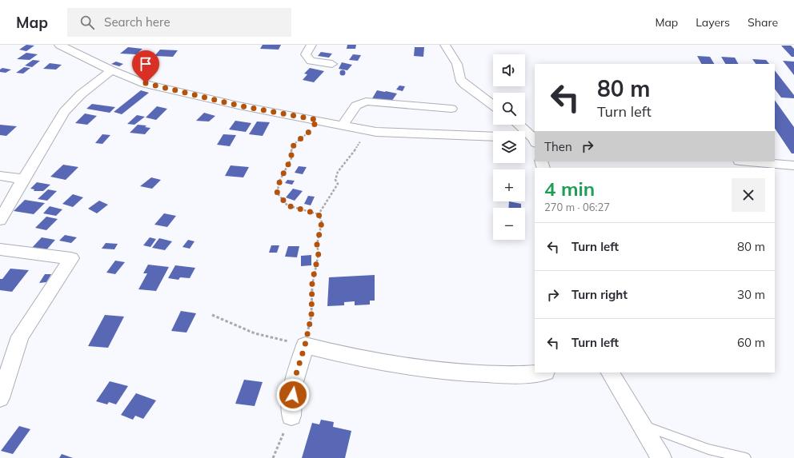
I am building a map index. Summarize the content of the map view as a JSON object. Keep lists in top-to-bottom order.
{
  "page": {
    "header": "Map",
    "search": "Search here",
    "nav": ["Map", "Layers", "Share"],
    "map_buttons": ["+", "−"],
    "turn": ["80 m", "Turn left"],
    "then": "Then",
    "heading": ["4 min", "270 m · 06:27"],
    "list": [
      {
        "name": "Turn left",
        "value": "80 m"
      },
      {
        "name": "Turn right",
        "value": "30 m"
      },
      {
        "name": "Turn left",
        "value": "60 m"
      }
    ]
  }
}
